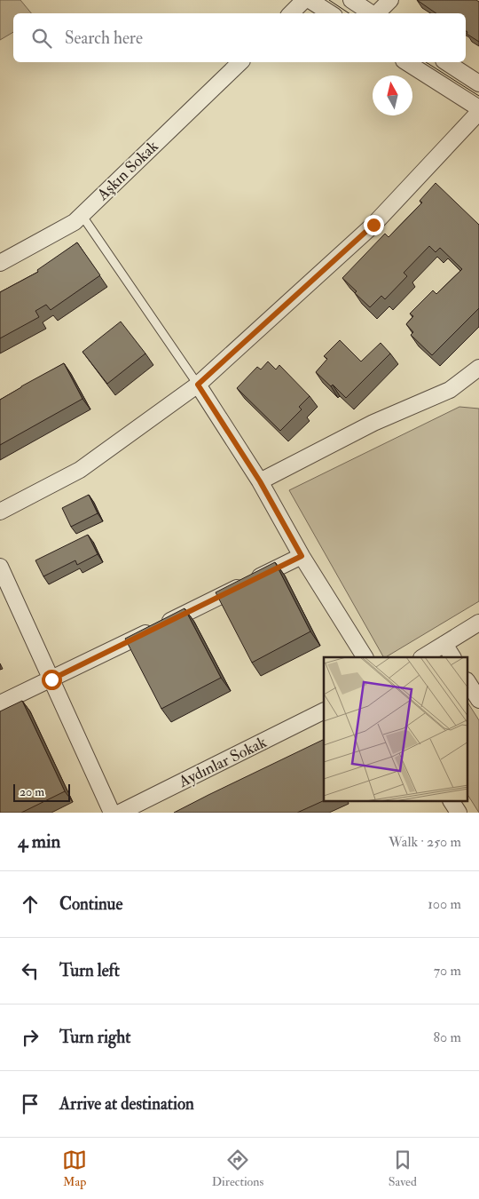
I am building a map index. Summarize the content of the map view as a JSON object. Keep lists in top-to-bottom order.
{
  "streets": {
    "street": ["Aşkın Sokak", "Aydınlar Sokak"]
  },
  "scale_bar": "20 m",
  "north": "top",
  "page": {
    "search": "Search here",
    "scale": "20 m",
    "heading": ["4 min", "Walk · 250 m"],
    "list": [
      ["Continue", "100 m"],
      ["Turn left", "70 m"],
      ["Turn right", "80 m"],
      "Arrive at destination"
    ],
    "nav": ["Map", "Directions", "Saved"]
  }
}
